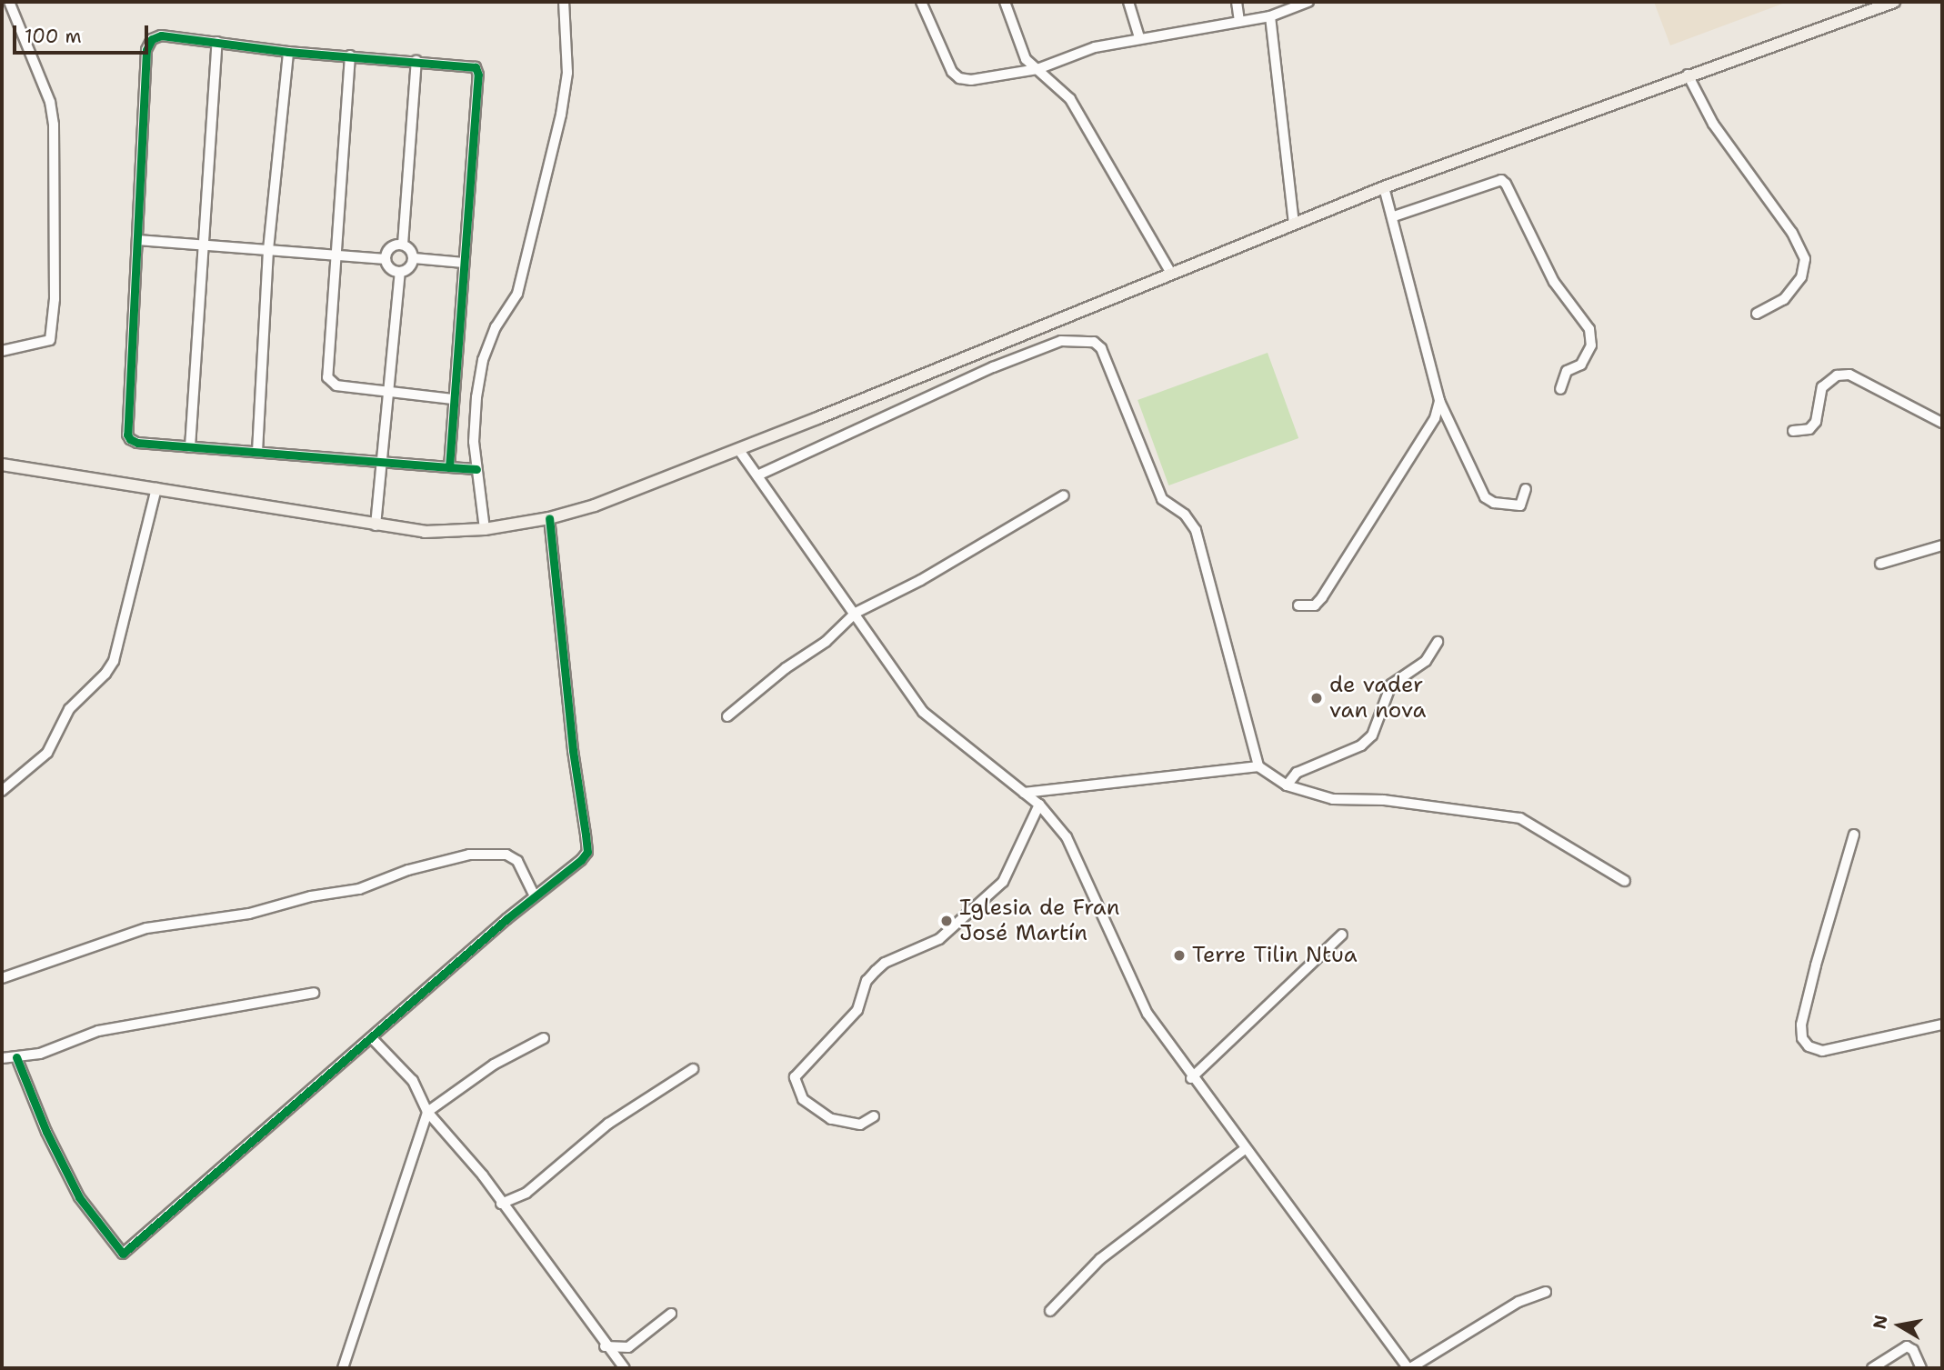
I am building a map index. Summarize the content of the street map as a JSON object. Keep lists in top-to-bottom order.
{
  "places": ["de vader van nova", "Iglesia de Fran José Martín", "Terre Tilin Ntua"],
  "scale_bar": "100 m",
  "north": "left"
}
